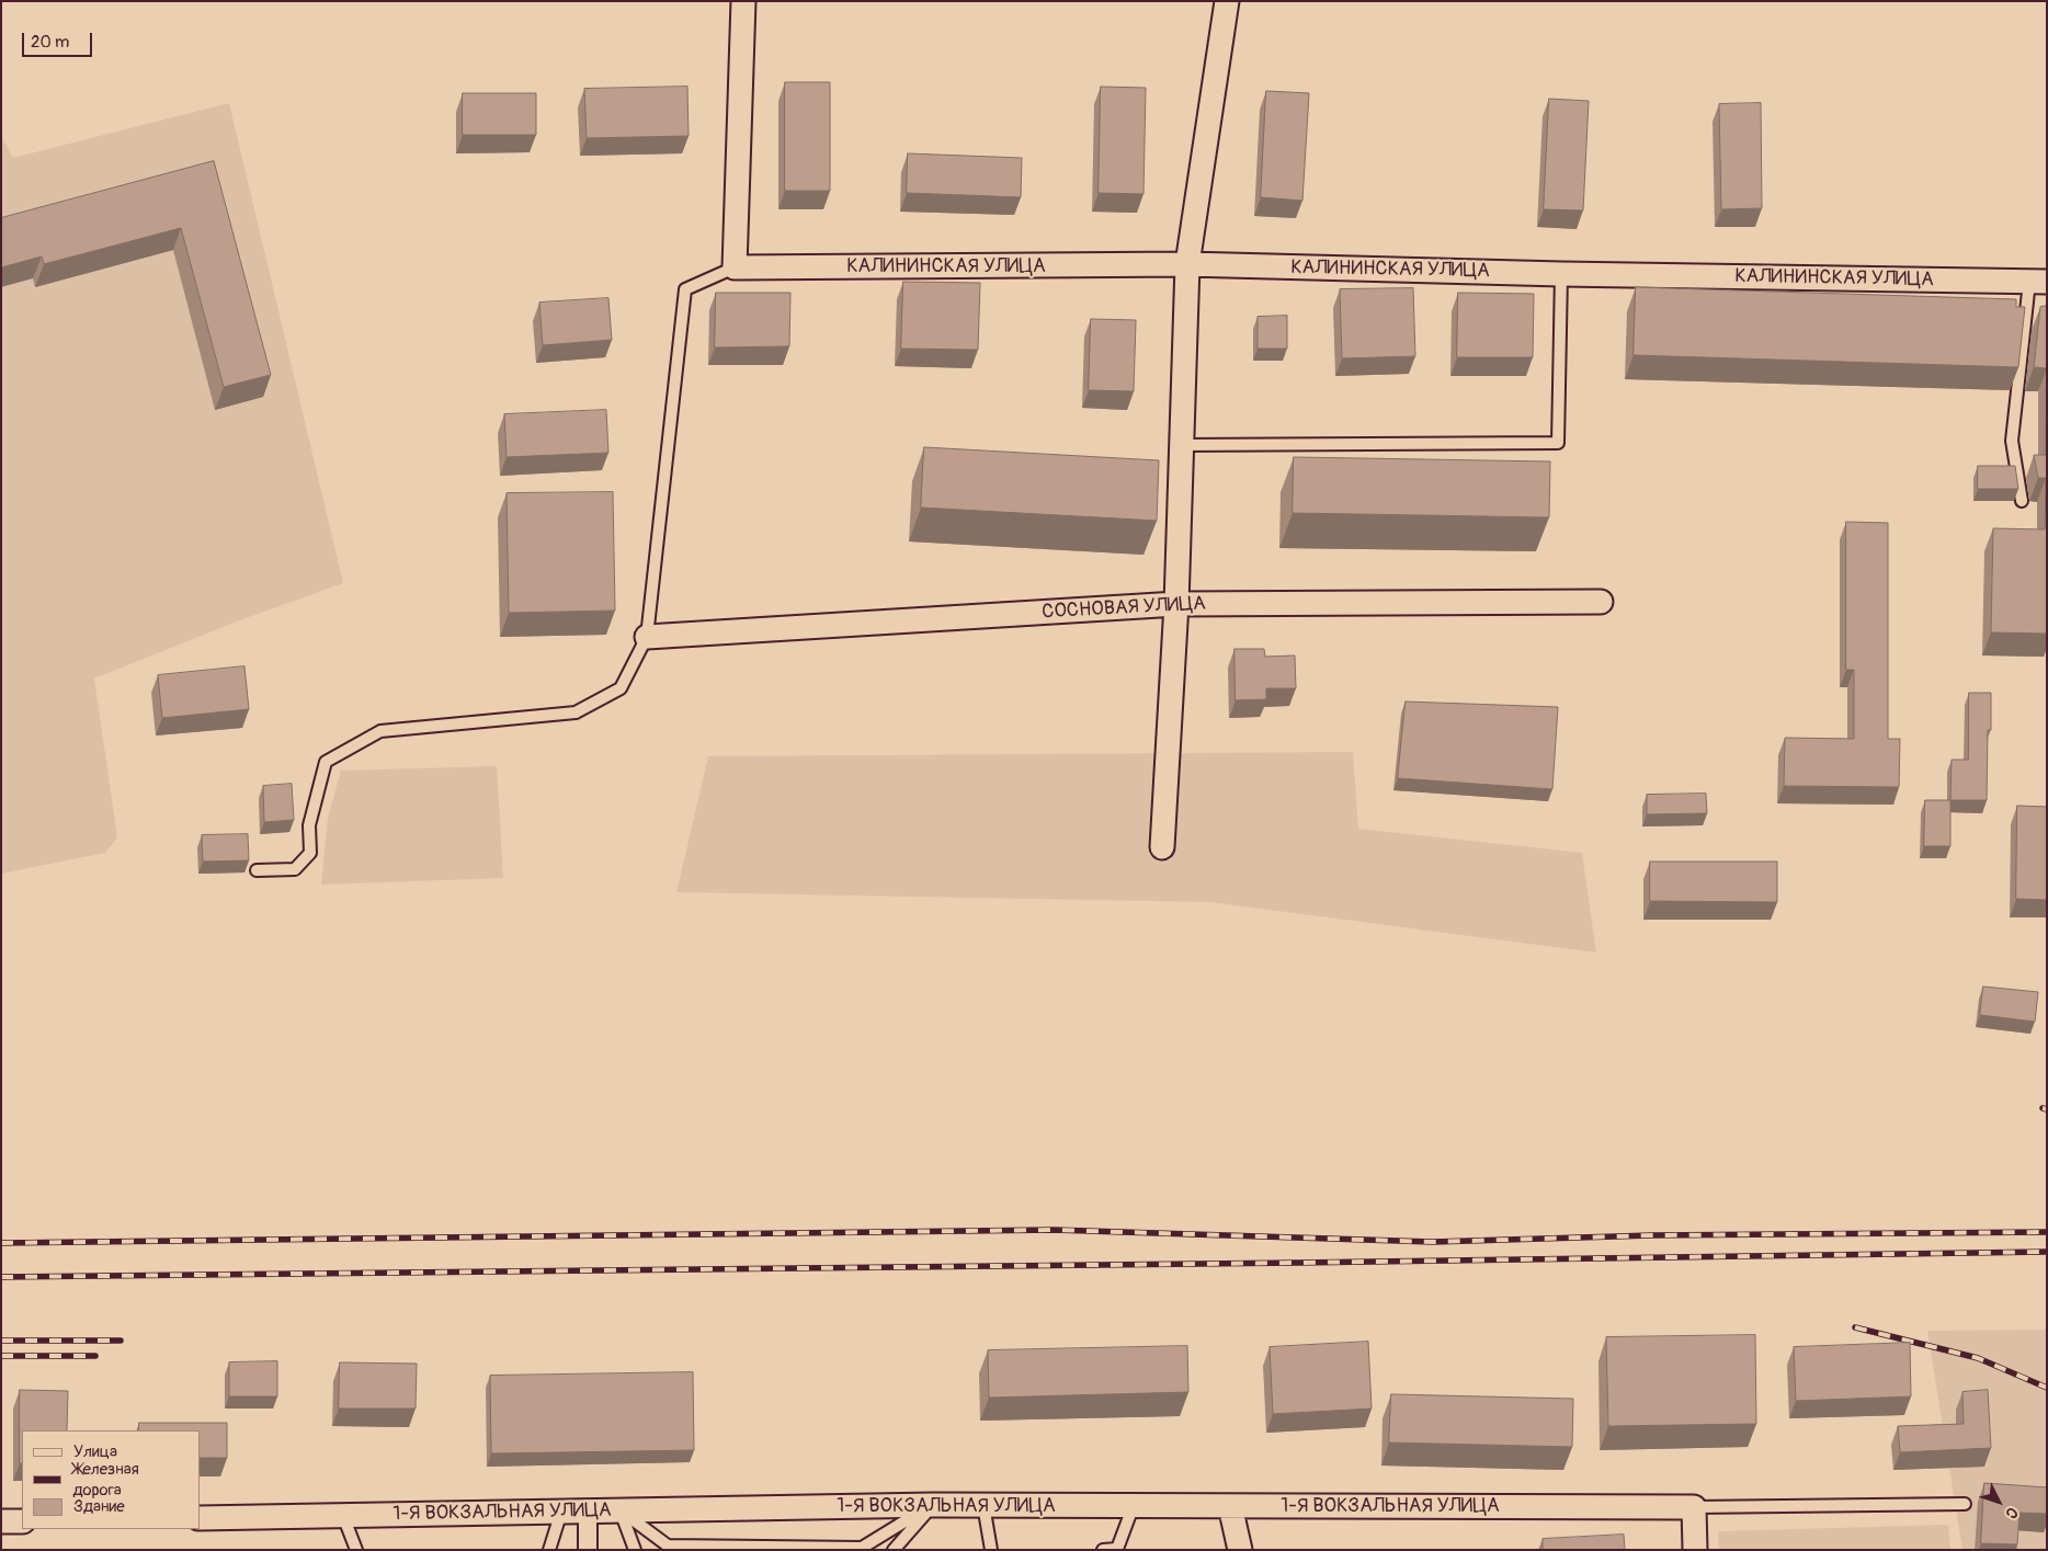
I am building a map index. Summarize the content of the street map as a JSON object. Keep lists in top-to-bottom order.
{
  "streets": {
    "street": ["КАЛИНИНСКАЯ УЛИЦА", "СОСНОВАЯ УЛИЦА", "1-Я ВОКЗАЛЬНАЯ УЛИЦА"]
  },
  "legend": ["Улица", "Железная дорога", "Здание"],
  "scale_bar": "20 m",
  "north": "bottom right"
}
